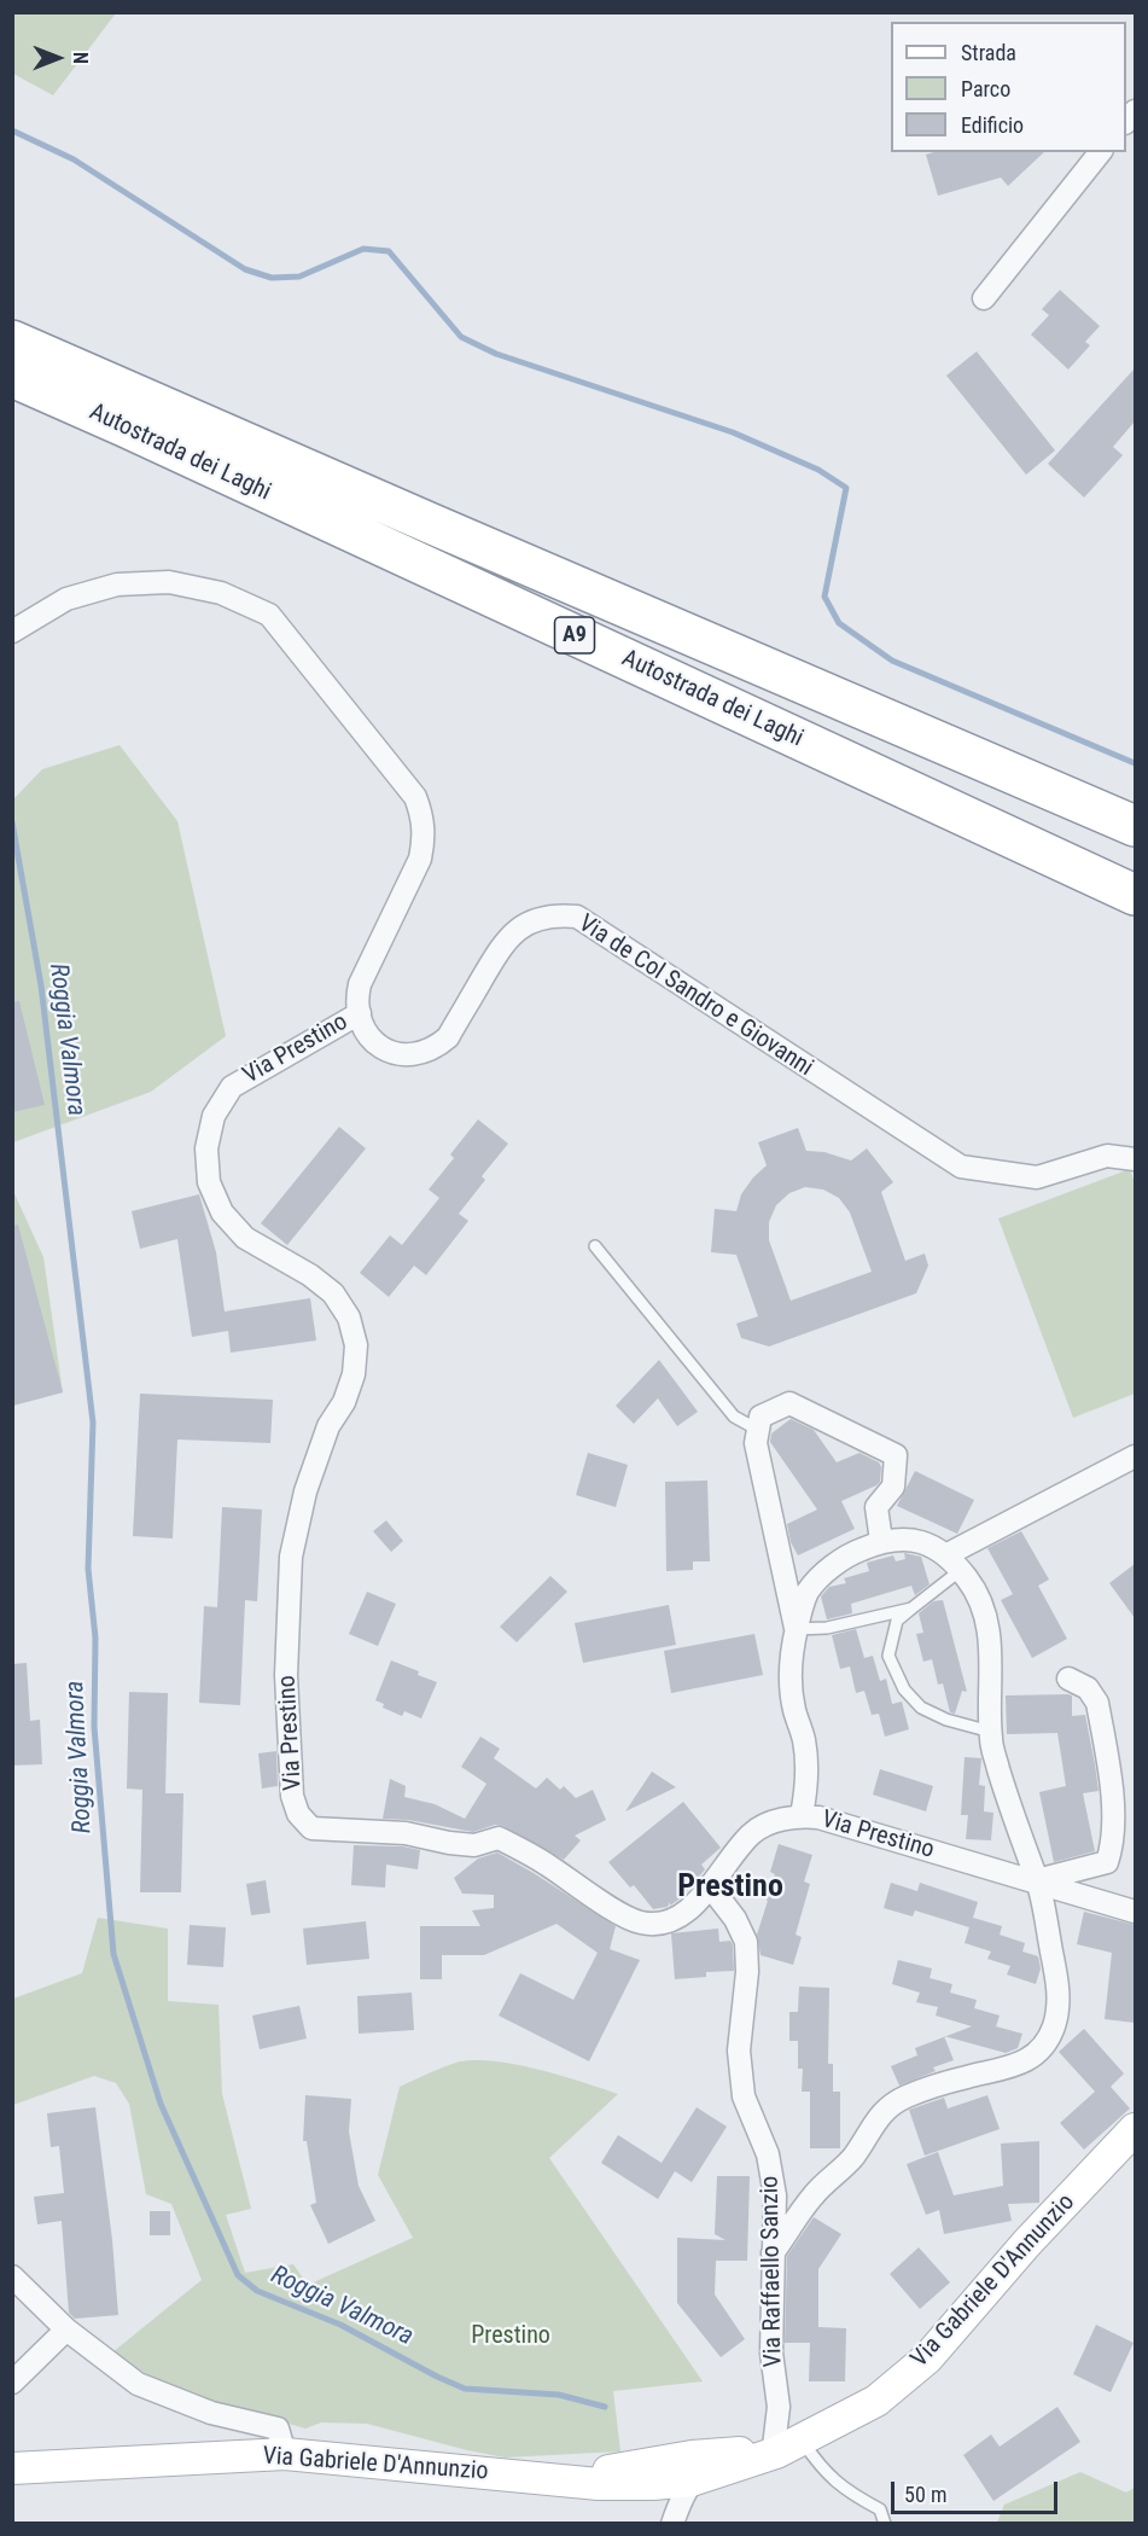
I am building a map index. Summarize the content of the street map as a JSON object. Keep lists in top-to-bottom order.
{
  "streets": {
    "highway": ["Autostrada dei Laghi", "A9"],
    "main road": ["Via Gabriele D'Annunzio"],
    "street": ["Via de Col Sandro e Giovanni", "Via Prestino", "Via Raffaello Sanzio"]
  },
  "crossings": [
    ["Via de Col Sandro e Giovanni", "Via Prestino"],
    ["Via Prestino", "Via Raffaello Sanzio"],
    ["Via Raffaello Sanzio", "Via Gabriele D'Annunzio"]
  ],
  "districts": ["Prestino"],
  "water": ["Roggia Valmora"],
  "parks": ["Prestino"],
  "legend": ["Strada", "Parco", "Edificio"],
  "scale_bar": "50 m",
  "north": "right"
}
